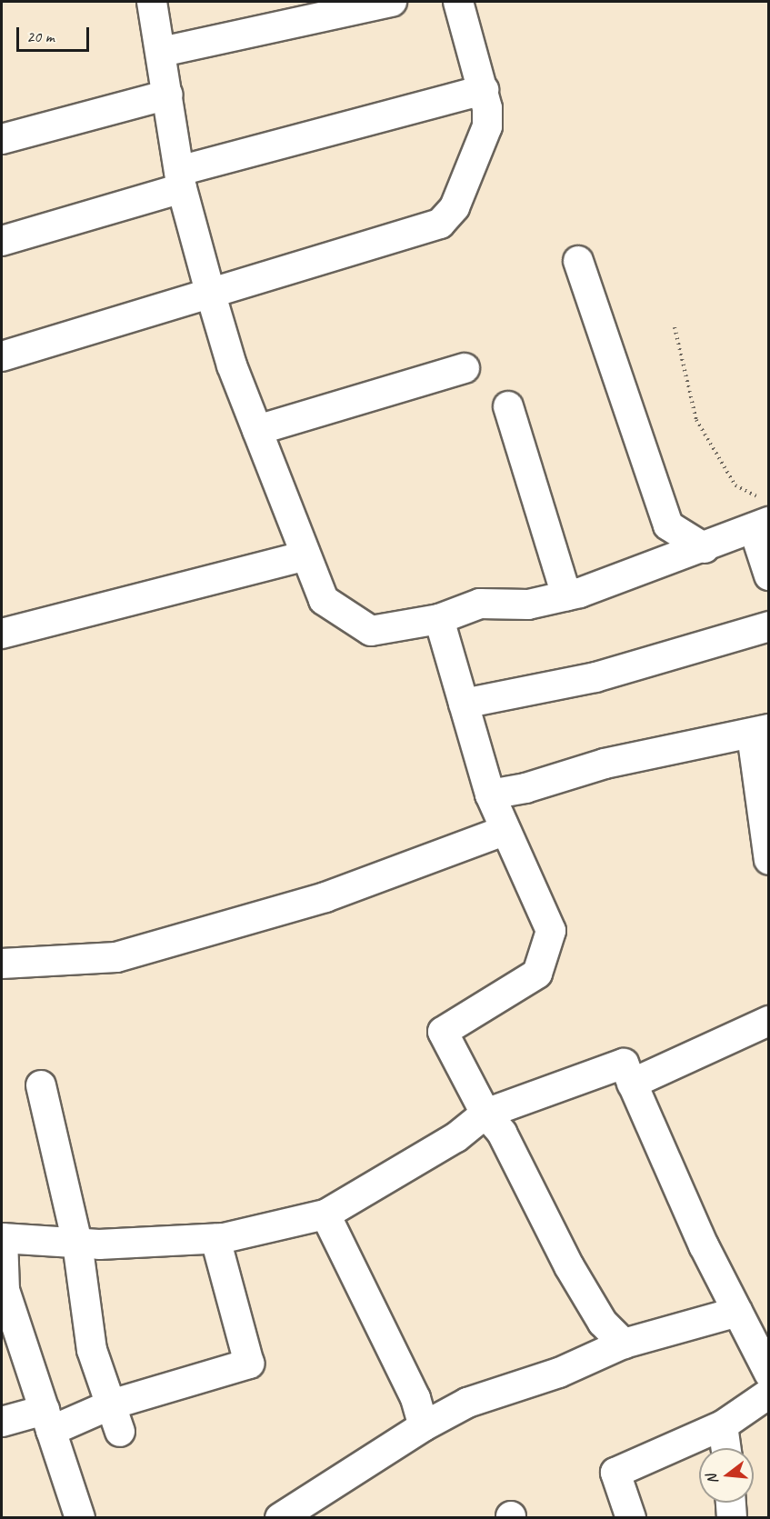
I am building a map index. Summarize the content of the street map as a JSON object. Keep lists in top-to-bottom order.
{
  "scale_bar": "20 m",
  "north": "left"
}
